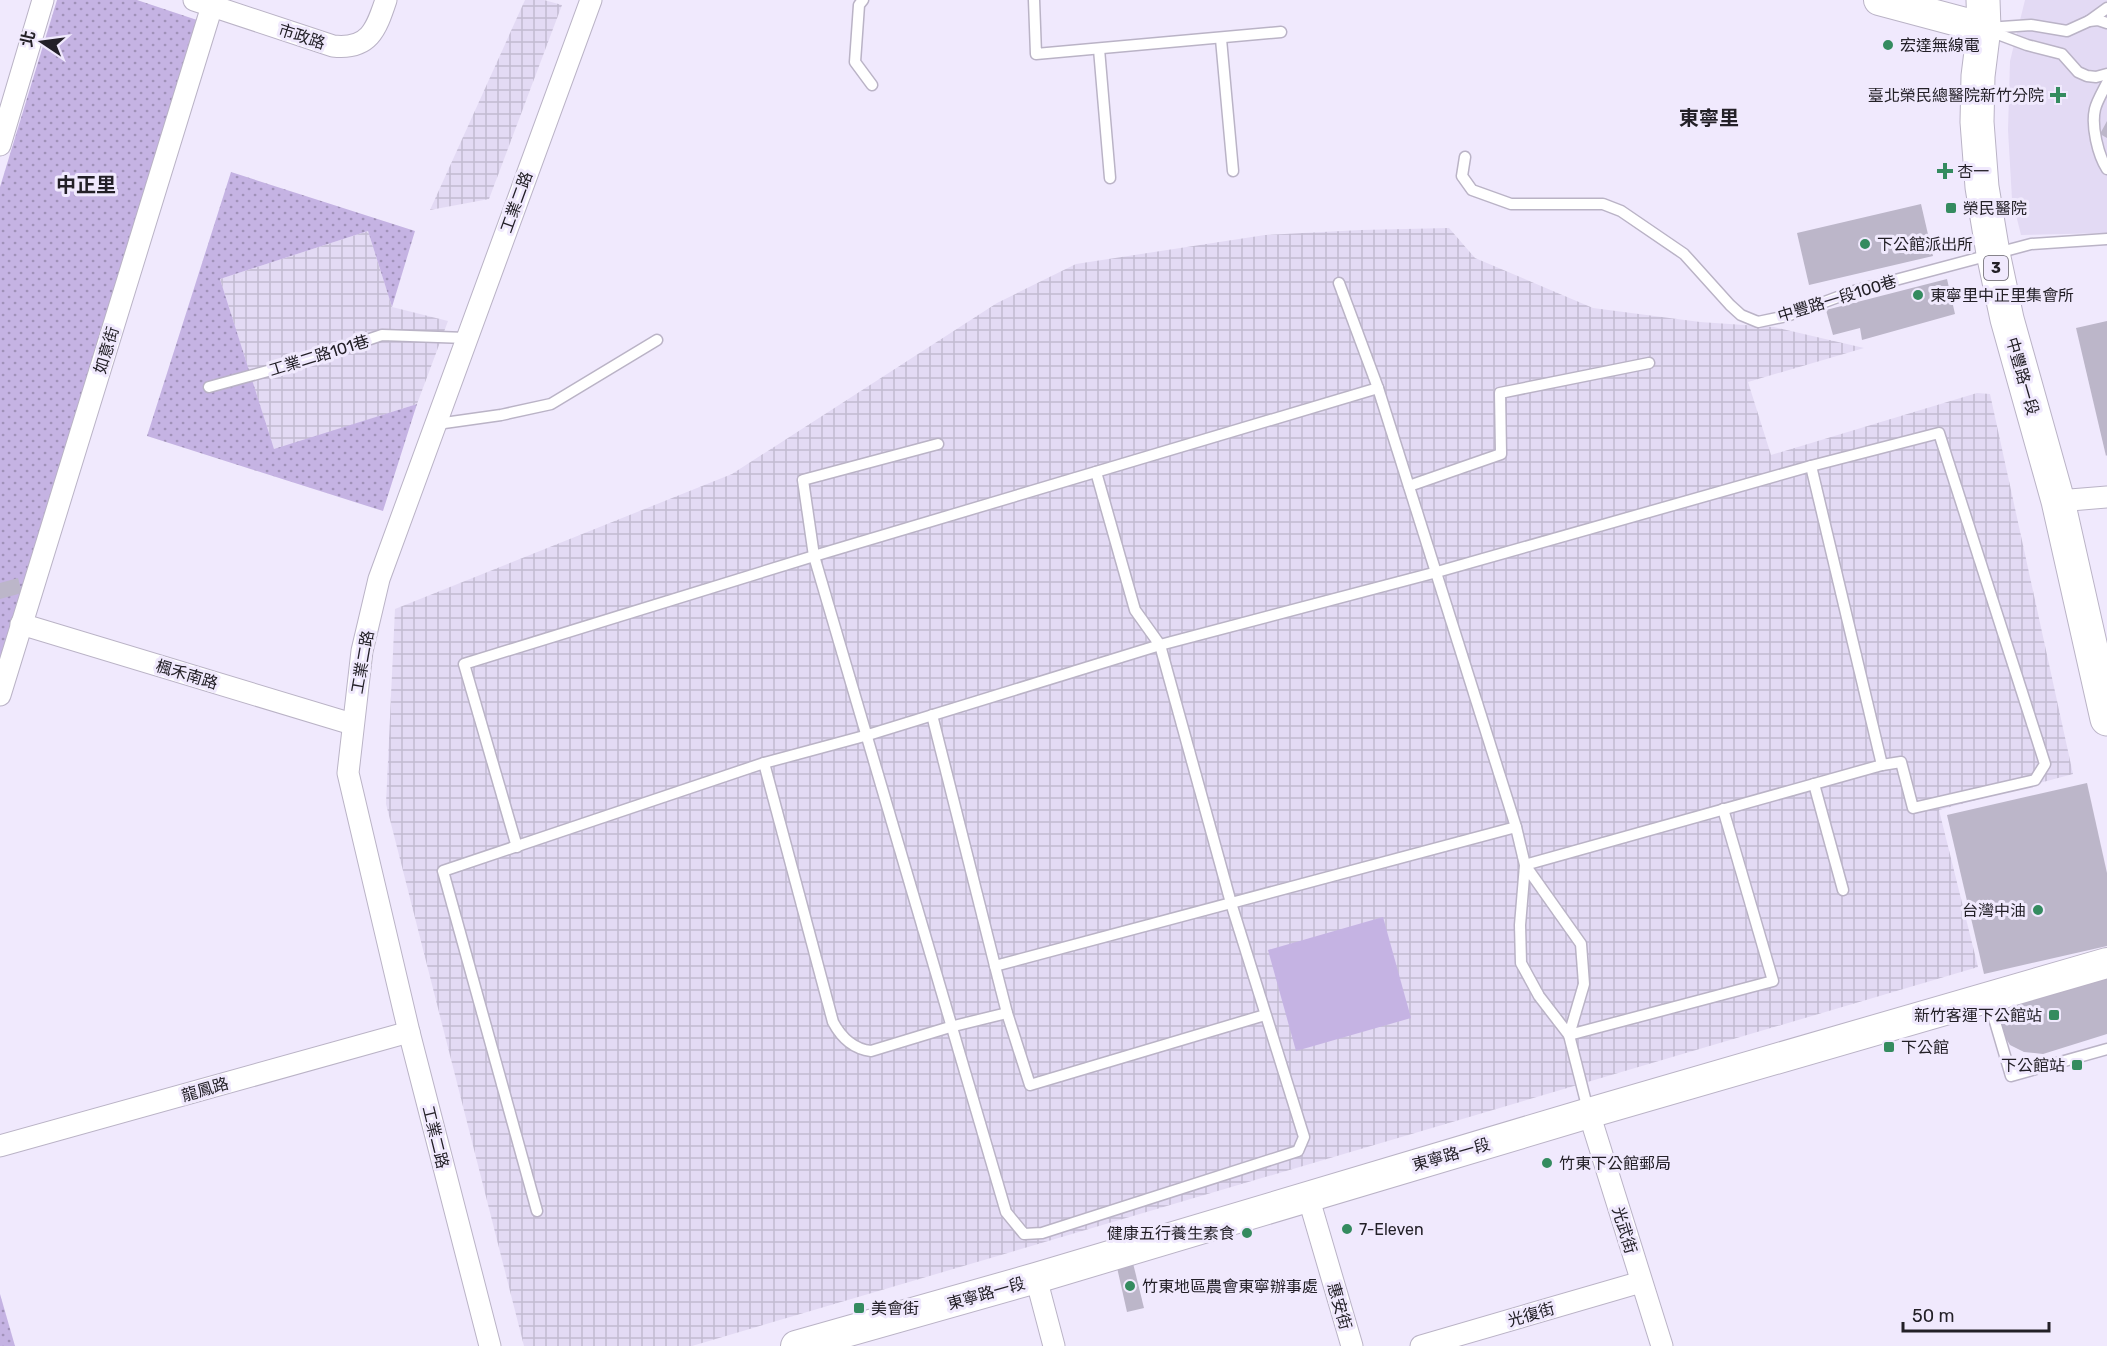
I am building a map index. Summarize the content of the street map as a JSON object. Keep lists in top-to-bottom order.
{
  "streets": {
    "main road": ["3", "中豐路一段", "東寧路一段"],
    "street": [
      "市政路",
      "工業二路",
      "如意街",
      "楓禾南路",
      "龍鳳路",
      "光武街",
      "惠安街",
      "光復街"
    ],
    "lane": ["中豐路一段100巷", "工業二路101巷"]
  },
  "crossings": [
    ["市政路", "如意街"],
    ["工業二路", "工業二路101巷"],
    ["工業二路", "楓禾南路"],
    ["工業二路", "龍鳳路"],
    ["中豐路一段100巷", "中豐路一段"],
    ["如意街", "楓禾南路"],
    ["東寧路一段", "光武街"],
    ["東寧路一段", "惠安街"],
    ["光武街", "光復街"]
  ],
  "districts": ["東寧里", "中正里"],
  "places": {
    "other": [
      "宏達無線電",
      "下公館派出所",
      "東寧里中正里集會所",
      "台灣中油",
      "竹東下公館郵局",
      "7-Eleven",
      "健康五行養生素食",
      "竹東地區農會東寧辦事處"
    ],
    "health": ["臺北榮民總醫院新竹分院", "杏一"],
    "transit": [
      "榮民醫院",
      "新竹客運下公館站",
      "下公館",
      "下公館站",
      "美會街"
    ]
  },
  "scale_bar": "50 m",
  "north": "left"
}
